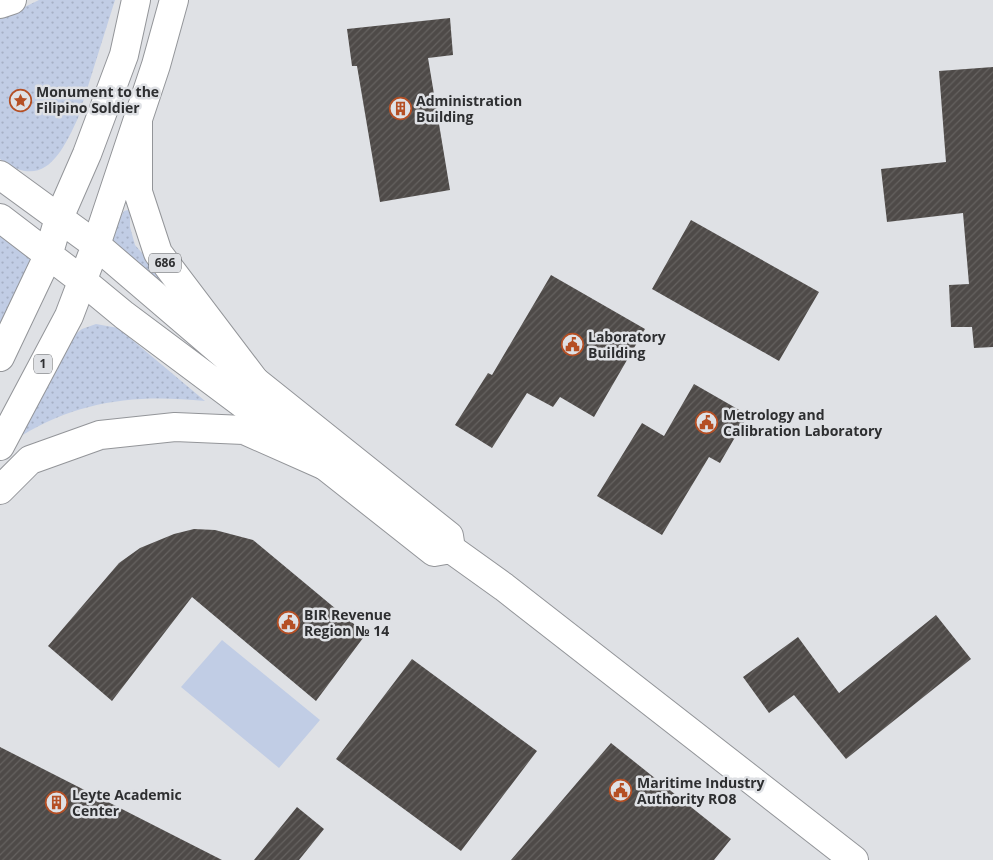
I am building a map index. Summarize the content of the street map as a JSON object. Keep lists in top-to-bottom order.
{
  "streets": {
    "main road": ["686", "1"]
  },
  "crossings": [
    ["686", "1"]
  ],
  "places": {
    "place": ["Monument to the Filipino Soldier"],
    "building": ["Administration Building", "Leyte Academic Center"],
    "public building": [
      "Laboratory Building",
      "Metrology and Calibration Laboratory",
      "BIR Revenue Region № 14",
      "Maritime Industry Authority RO8"
    ]
  }
}
